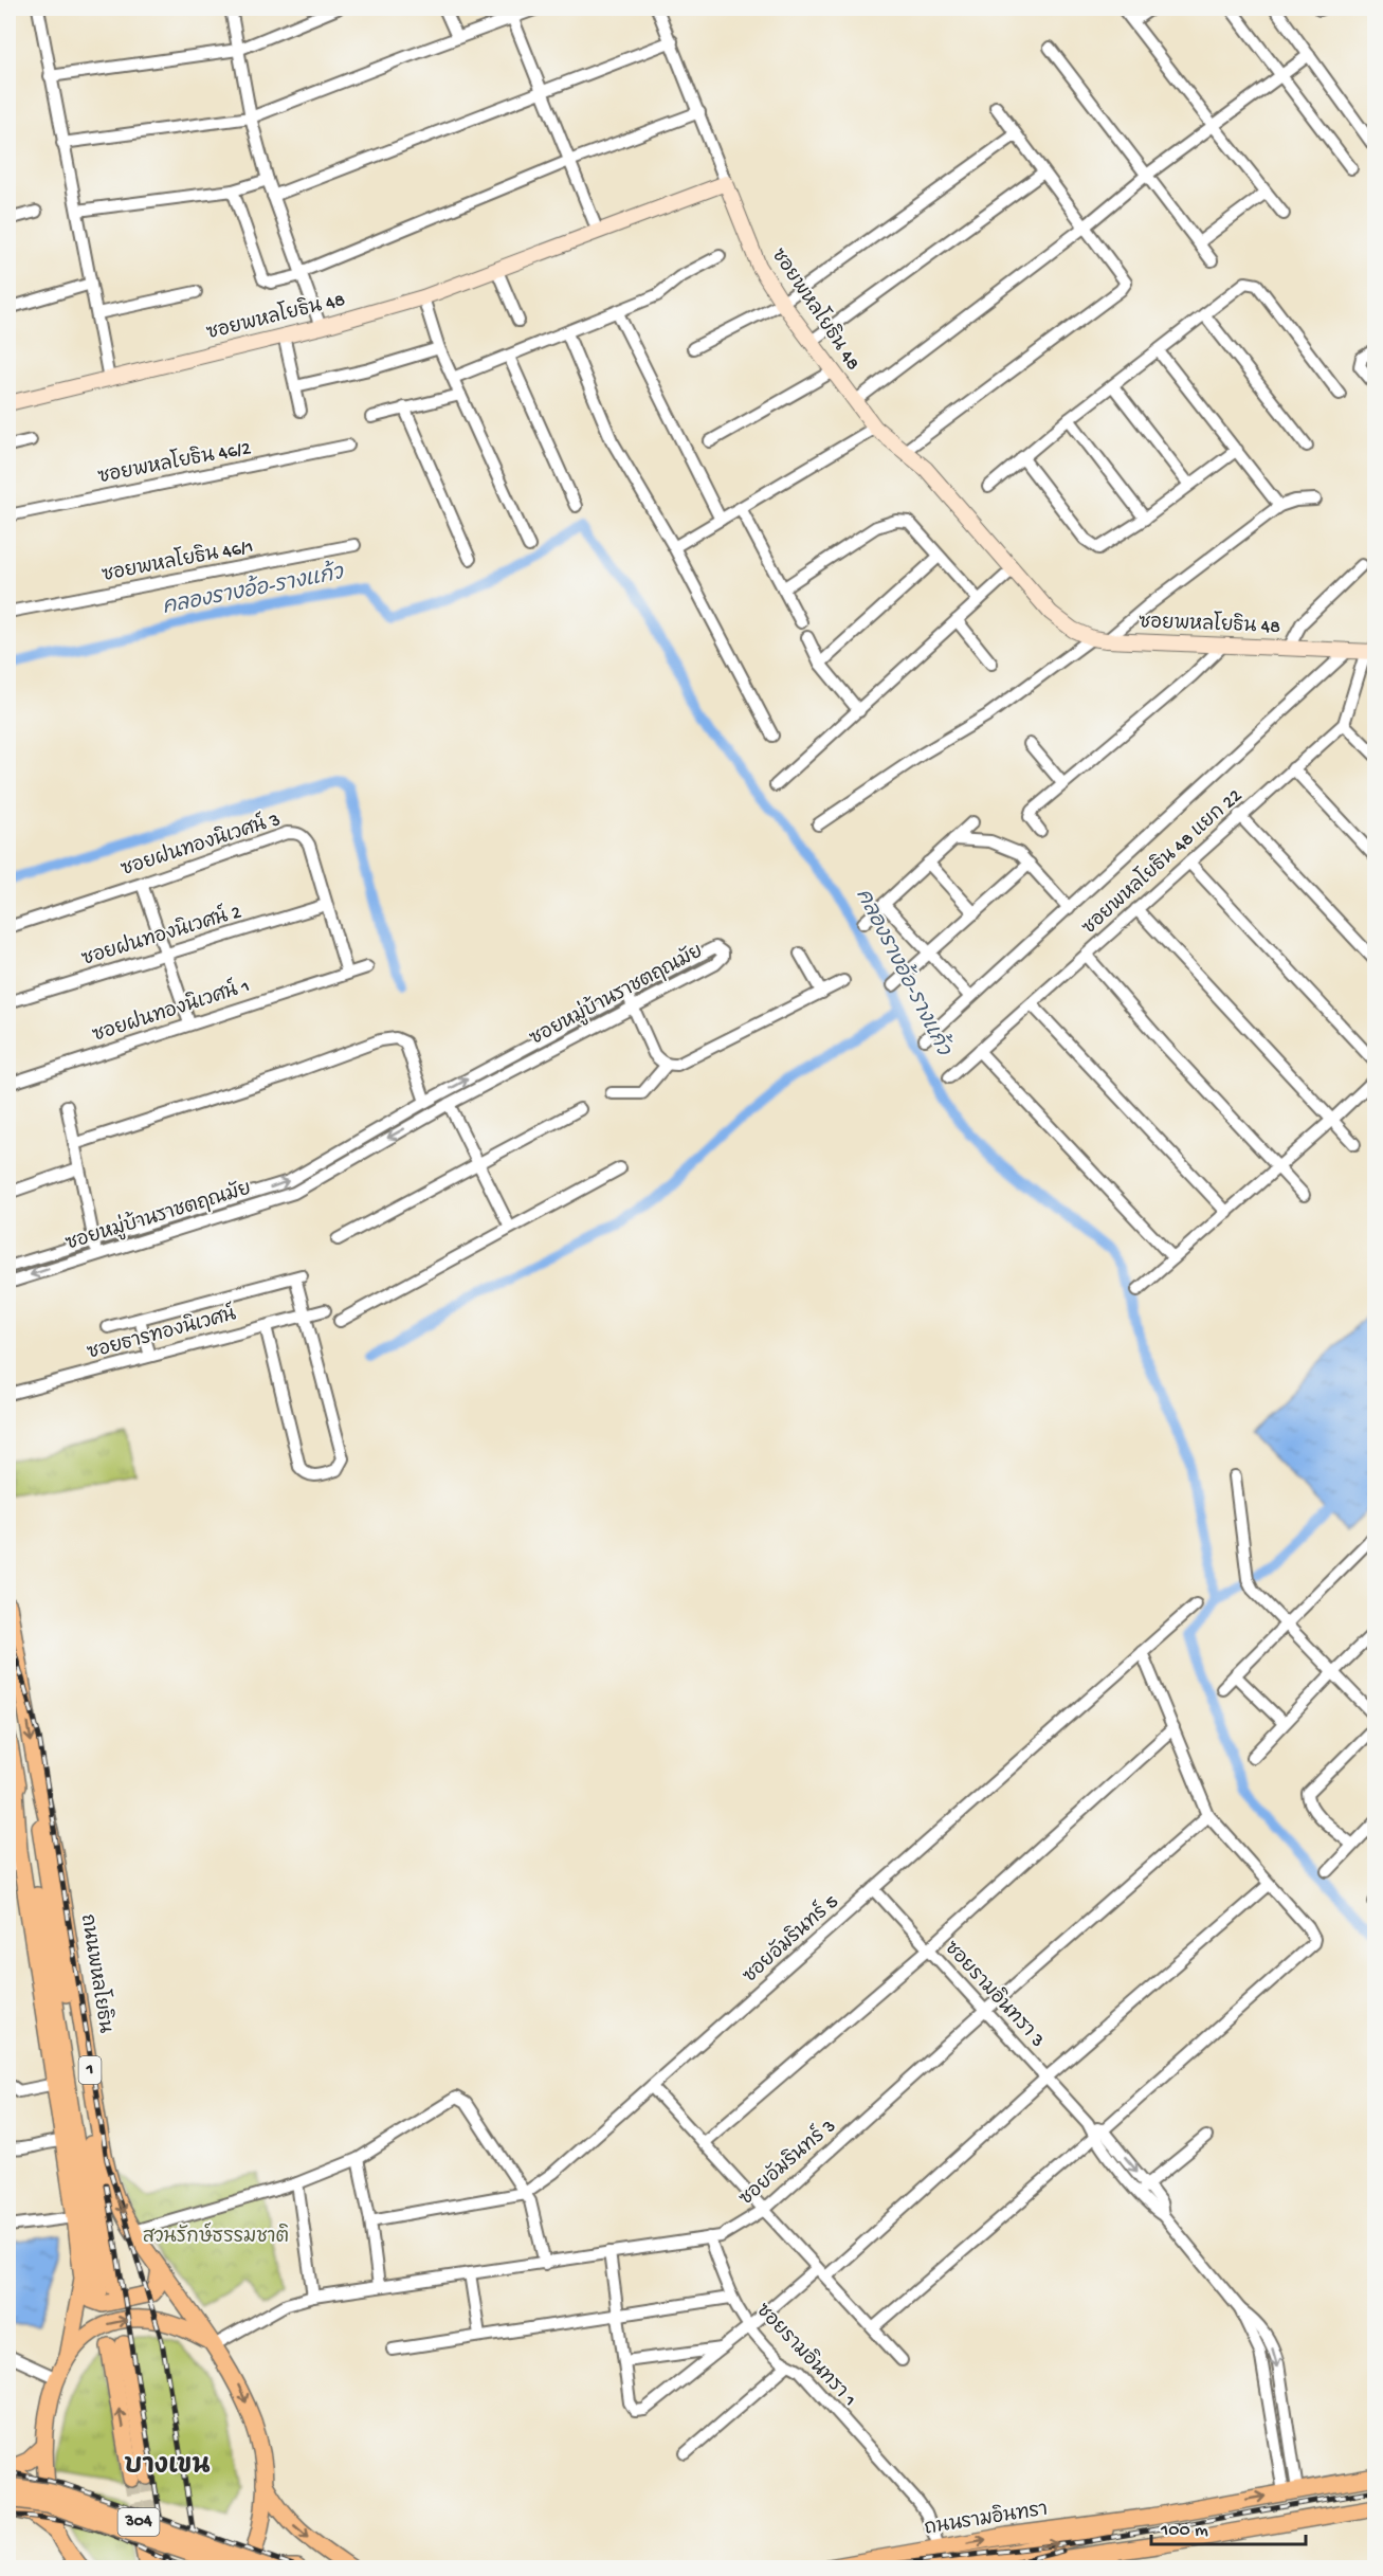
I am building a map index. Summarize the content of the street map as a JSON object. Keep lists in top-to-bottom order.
{
  "streets": {
    "main road": [
      "ถนนพหลโยธิน",
      "1",
      "ถนนรามอินทรา",
      "304"
    ],
    "street": [
      "ซอยพหลโยธิน 48",
      "ซอยพหลโยธิน 46/2",
      "ซอยพหลโยธิน 46/1",
      "ซอยฝนทองนิเวศน์ 3",
      "ซอยพหลโยธิน 48 แยก 22",
      "ซอยฝนทองนิเวศน์ 2",
      "ซอยหมู่บ้านราชตฤณมัย",
      "ซอยฝนทองนิเวศน์ 1",
      "ซอยธารทองนิเวศน์",
      "ซอยอัมรินทร์ 5",
      "ซอยรามอินทรา 3",
      "ซอยอัมรินทร์ 3",
      "ซอยรามอินทรา 1"
    ]
  },
  "crossings": [
    ["ซอยฝนทองนิเวศน์ 3", "ซอยฝนทองนิเวศน์ 2"],
    ["ซอยฝนทองนิเวศน์ 3", "ซอยฝนทองนิเวศน์ 1"],
    ["ซอยอัมรินทร์ 5", "ซอยรามอินทรา 3"],
    ["ถนนพหลโยธิน", "ซอยอัมรินทร์ 3"],
    ["ซอยรามอินทรา 3", "ซอยอัมรินทร์ 3"],
    ["ซอยรามอินทรา 3", "ถนนรามอินทรา"],
    ["ซอยอัมรินทร์ 3", "ซอยรามอินทรา 1"],
    ["ซอยรามอินทรา 1", "ถนนรามอินทรา"]
  ],
  "districts": ["บางเขน"],
  "water": ["คลองรางอ้อ-รางแก้ว"],
  "parks": ["สวนรักษ์ธรรมชาติ"],
  "scale_bar": "100 m"
}
